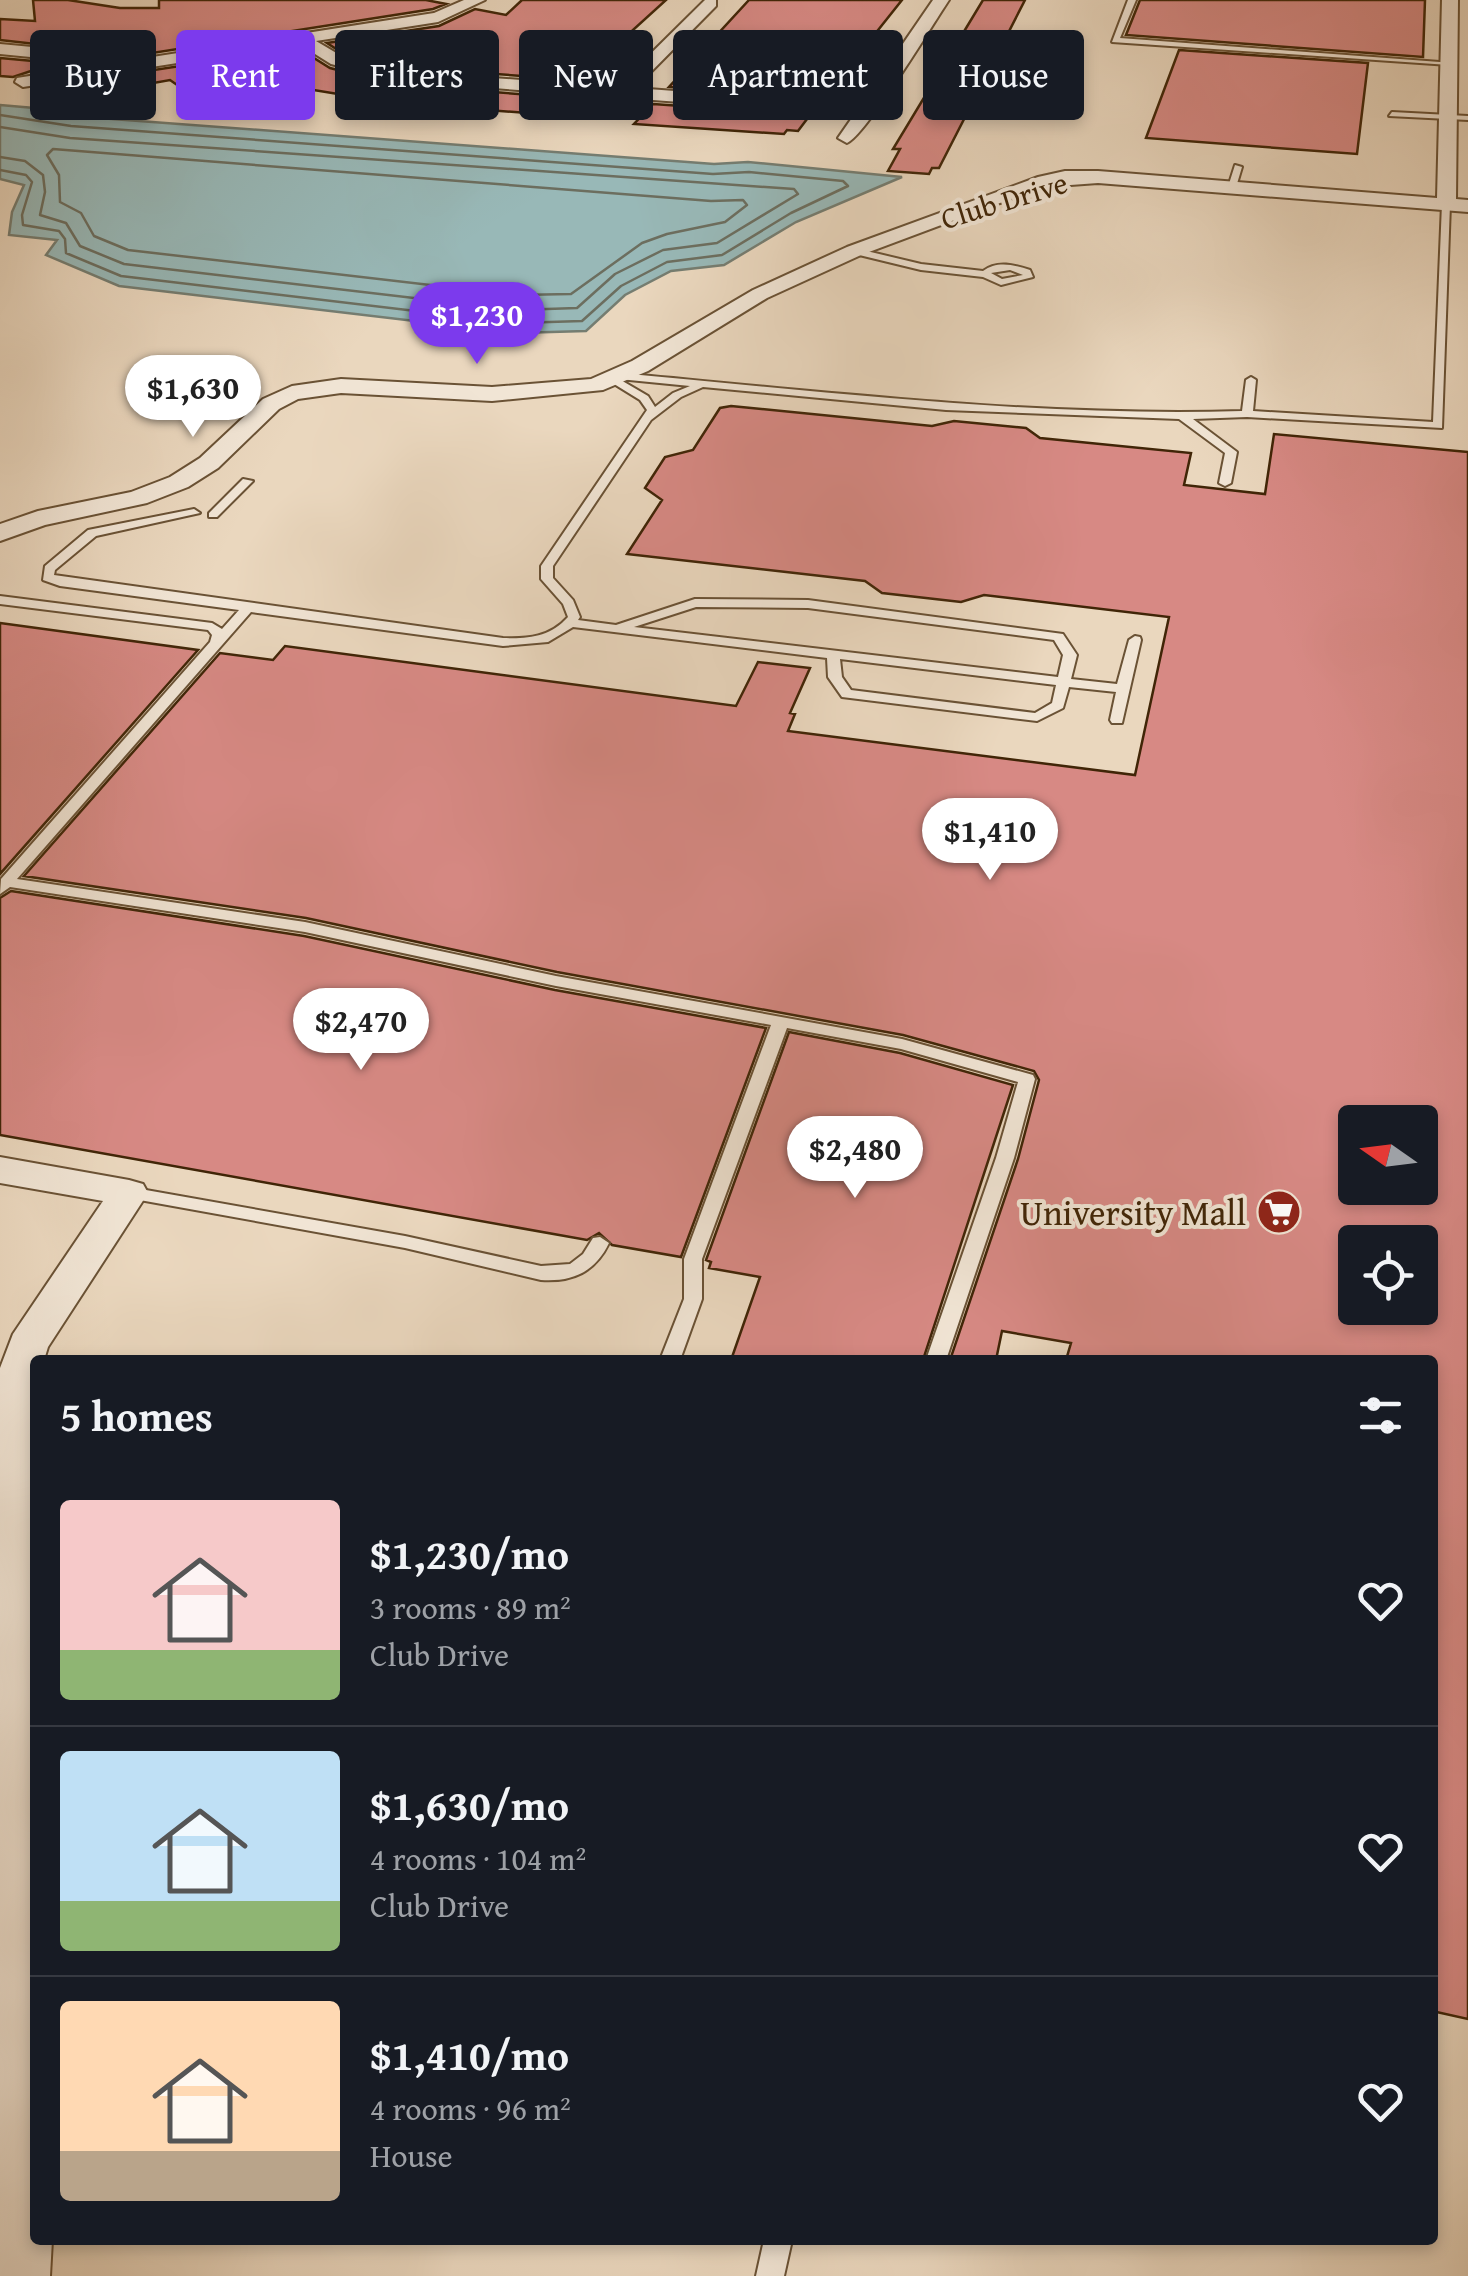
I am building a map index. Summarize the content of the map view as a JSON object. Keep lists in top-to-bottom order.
{
  "streets": {
    "street": ["Club Drive"]
  },
  "places": {
    "supermarket": ["University Mall"]
  },
  "north": "left",
  "page": {
    "chip": [
      "Buy",
      "Rent",
      "Filters",
      "New",
      "Apartment",
      "House"
    ],
    "price": [
      "$1,230",
      "$1,630",
      "$1,410",
      "$2,470",
      "$2,480"
    ],
    "heading": "5 homes",
    "list": [
      {
        "name": "$1,230/mo",
        "note": "3 rooms · 89 m² · Club Drive"
      },
      {
        "name": "$1,630/mo",
        "note": "4 rooms · 104 m² · Club Drive"
      },
      {
        "name": "$1,410/mo",
        "note": "4 rooms · 96 m² · House"
      }
    ]
  }
}
